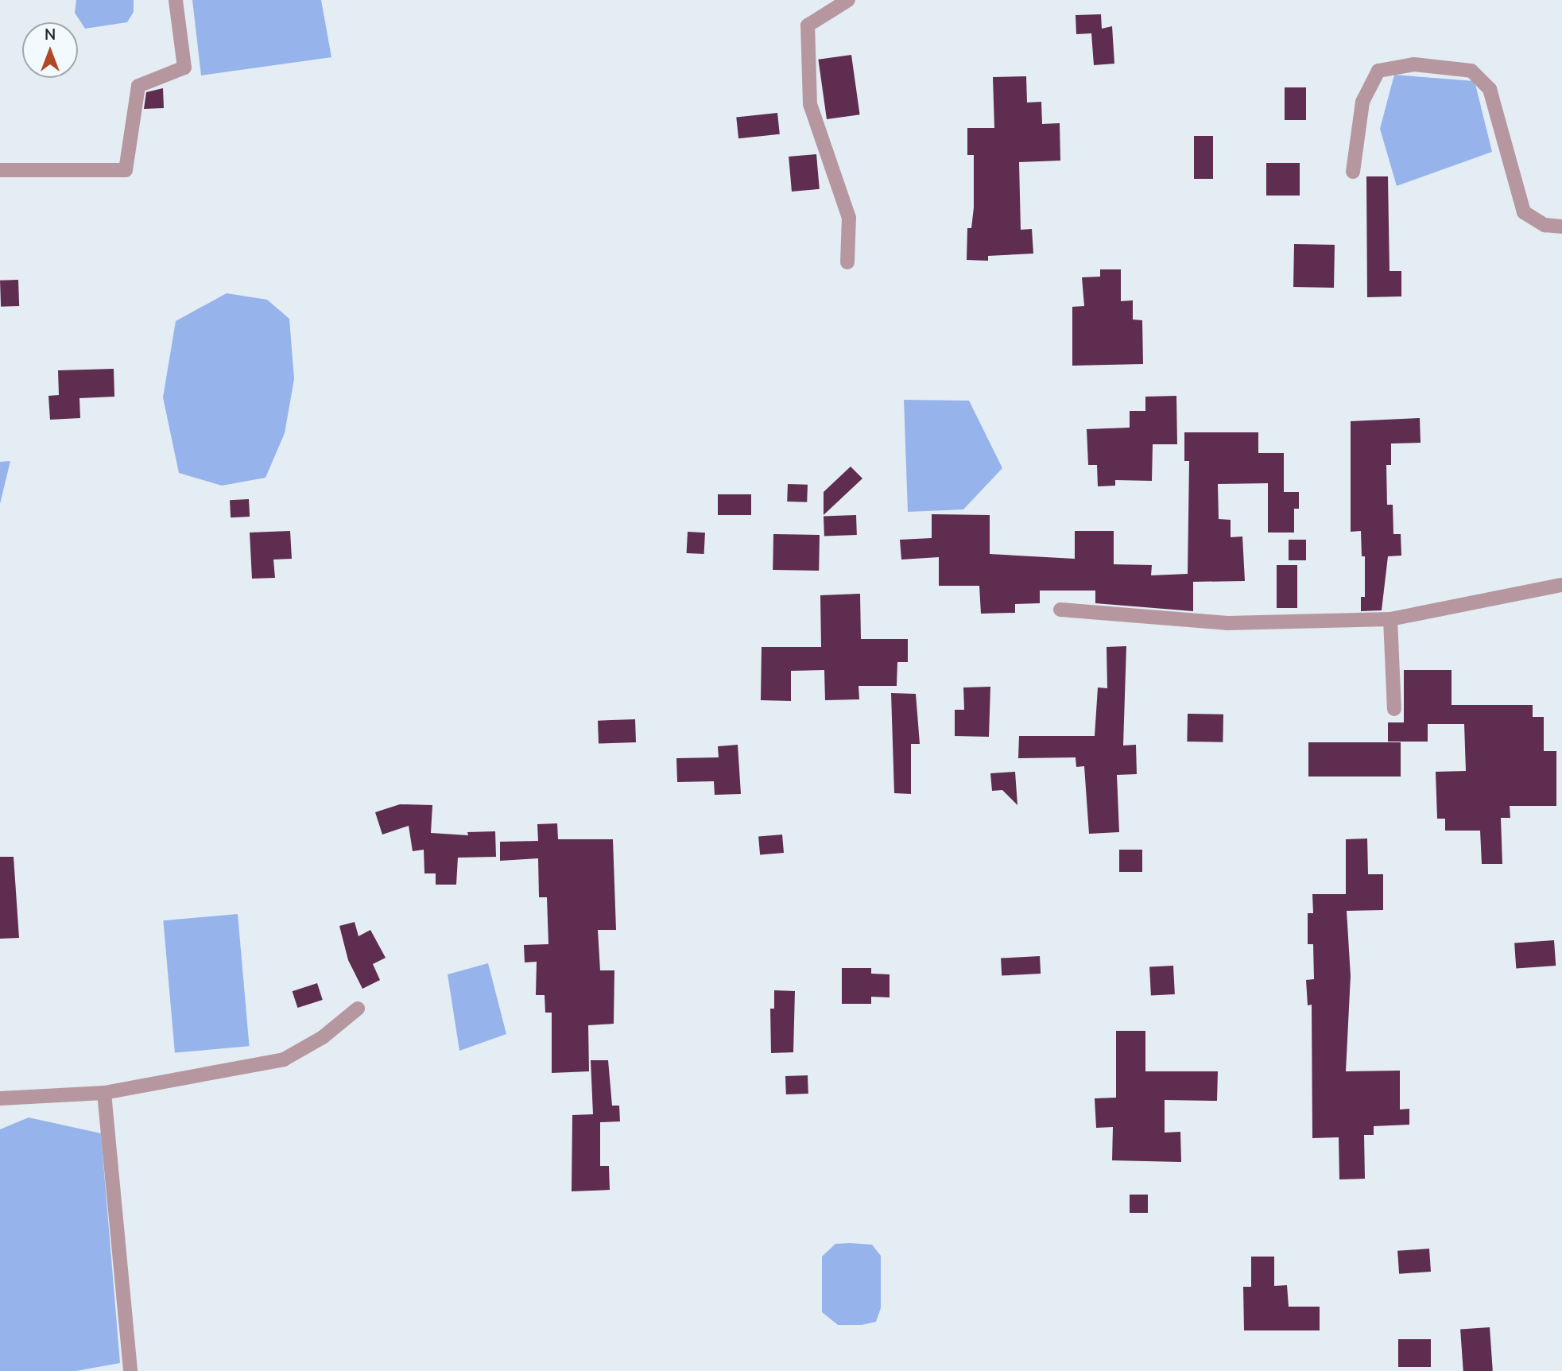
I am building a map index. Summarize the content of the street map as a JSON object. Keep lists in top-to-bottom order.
{
  "north": "top"
}
